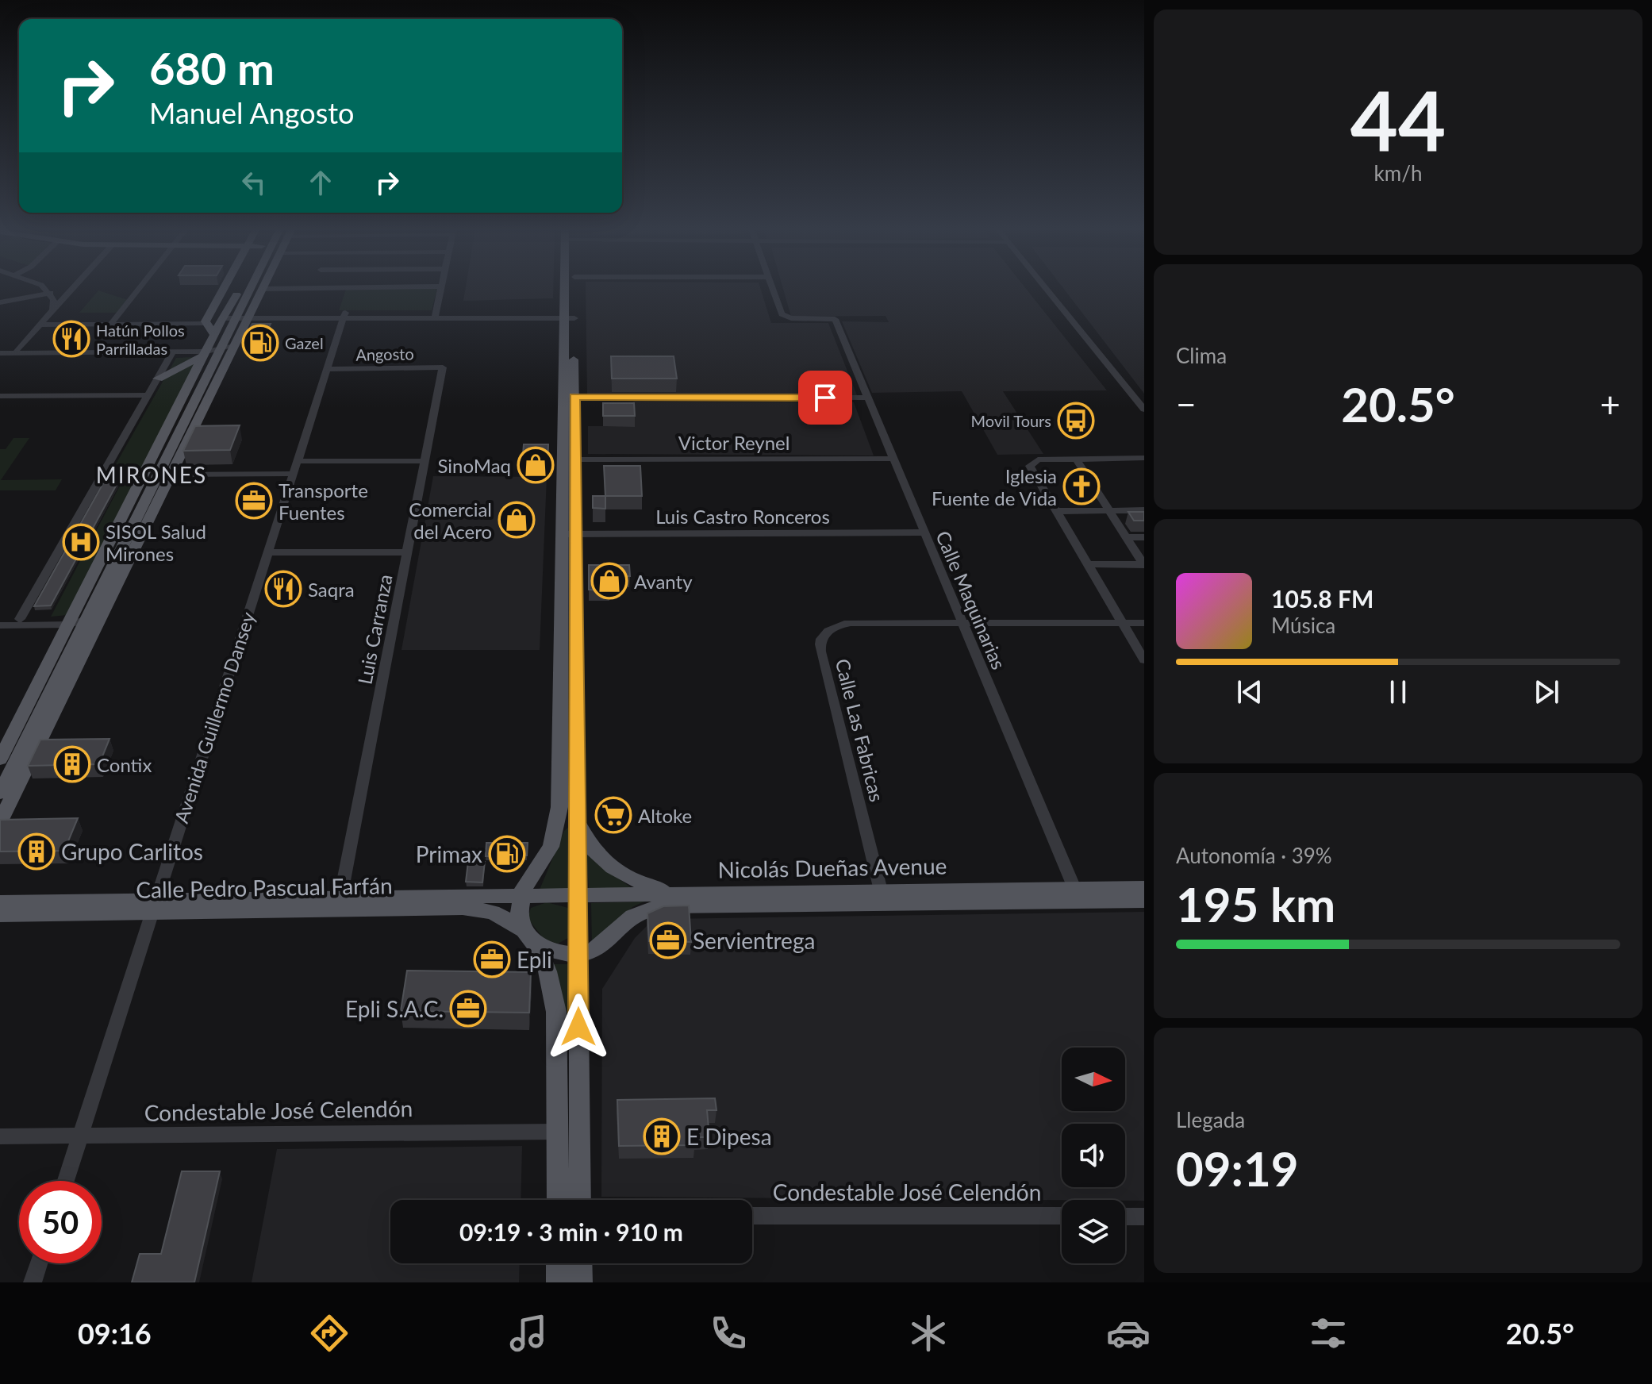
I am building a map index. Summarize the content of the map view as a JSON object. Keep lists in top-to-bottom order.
{
  "streets": {
    "main road": ["Nicolás Dueñas Avenue", "Calle Pedro Pascual Farfán"],
    "street": [
      "Angosto",
      "Victor Reynel",
      "Luis Castro Ronceros",
      "Calle Maquinarias",
      "Luis Carranza",
      "Avenida Guillermo Dansey",
      "Calle Las Fabricas",
      "Condestable José Celendón"
    ]
  },
  "crossings": [
    ["Angosto", "Luis Carranza"],
    ["Angosto", "Avenida Guillermo Dansey"],
    ["Victor Reynel", "Calle Maquinarias"],
    ["Luis Castro Ronceros", "Calle Maquinarias"],
    ["Calle Maquinarias", "Calle Las Fabricas"],
    ["Calle Maquinarias", "Nicolás Dueñas Avenue"],
    ["Luis Carranza", "Calle Pedro Pascual Farfán"],
    ["Avenida Guillermo Dansey", "Calle Pedro Pascual Farfán"],
    ["Avenida Guillermo Dansey", "Condestable José Celendón"],
    ["Calle Las Fabricas", "Nicolás Dueñas Avenue"],
    ["Nicolás Dueñas Avenue", "Calle Pedro Pascual Farfán"]
  ],
  "districts": ["MIRONES"],
  "places": {
    "restaurant": ["Hatún Pollos Parrilladas", "Saqra"],
    "fuel station": ["Gazel", "Primax"],
    "bus stop": ["Movil Tours"],
    "shop": ["SinoMaq", "Comercial del Acero", "Avanty"],
    "church": ["Iglesia Fuente de Vida"],
    "office": [
      "Transporte Fuentes",
      "Servientrega",
      "Epli",
      "Epli S.A.C."
    ],
    "hospital": ["SISOL Salud Mirones"],
    "building": ["Contix", "Grupo Carlitos", "E Dipesa"],
    "supermarket": ["Altoke"]
  },
  "north": "right",
  "page": {
    "tile": [
      ["44", "km/h"],
      "Clima",
      ["Autonomía · 39%", "195 km"],
      ["Llegada", "09:19"]
    ],
    "turn": ["680 m", "Manuel Angosto"],
    "heat": ["−", "20.5°", "+"],
    "song": ["105.8 FM", "Música"],
    "limit": "50",
    "trip": "09:19 · 3 min · 910 m",
    "tabs": ["09:16", "20.5°"]
  }
}
